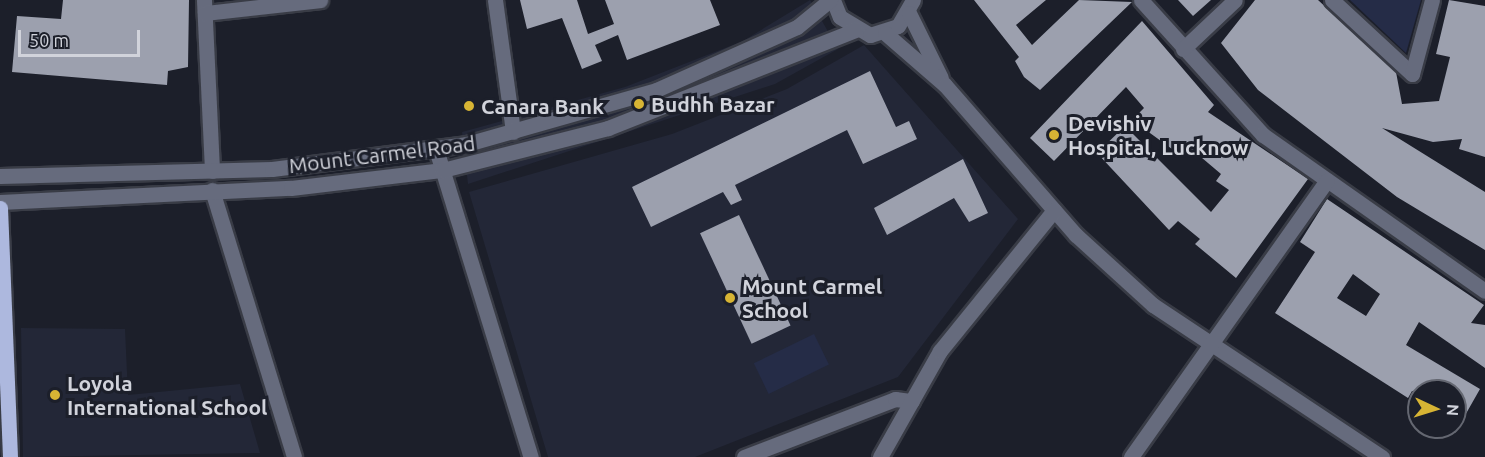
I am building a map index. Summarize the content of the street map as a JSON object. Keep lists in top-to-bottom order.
{
  "streets": {
    "street": ["Mount Carmel Road"]
  },
  "places": [
    "Budhh Bazar",
    "Canara Bank",
    "Devishiv Hospital, Lucknow",
    "Mount Carmel School",
    "Loyola International School"
  ],
  "scale_bar": "50 m",
  "north": "right"
}
